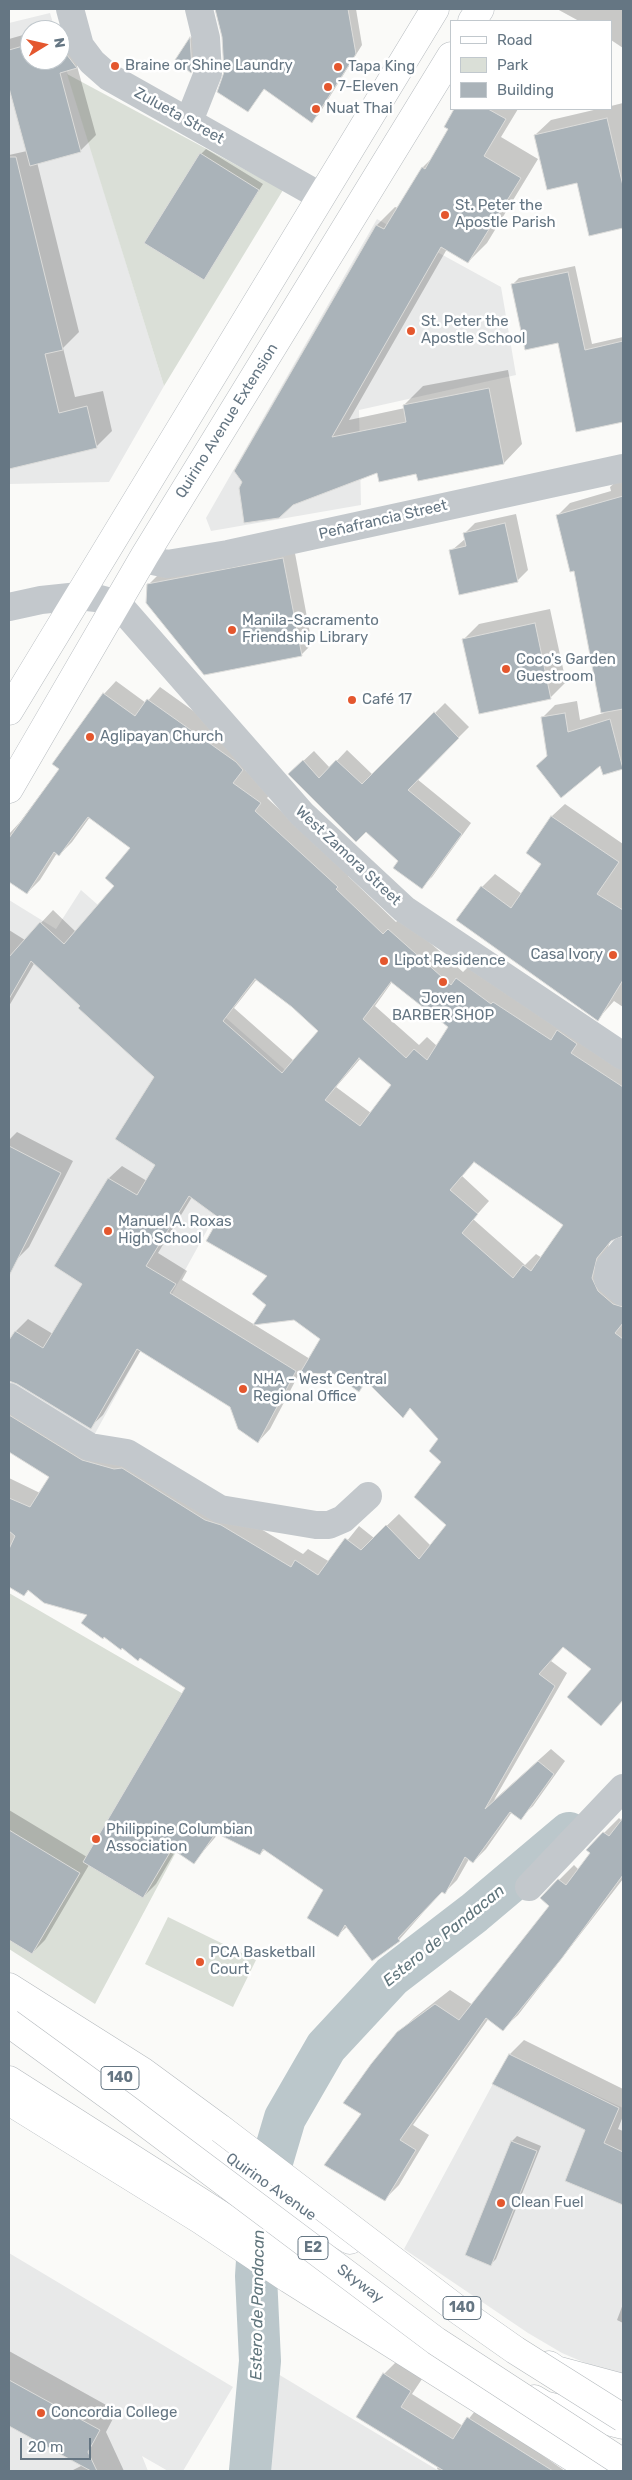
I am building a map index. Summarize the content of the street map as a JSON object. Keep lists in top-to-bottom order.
{
  "streets": {
    "main road": [
      "Quirino Avenue Extension",
      "140",
      "Quirino Avenue",
      "E2",
      "Skyway"
    ],
    "street": ["Zulueta Street", "Peñafrancia Street", "West Zamora Street"]
  },
  "crossings": [
    ["Quirino Avenue Extension", "Peñafrancia Street"],
    ["Quirino Avenue Extension", "West Zamora Street"]
  ],
  "water": ["Estero de Pandacan"],
  "places": [
    "Braine or Shine Laundry",
    "Tapa King",
    "7-Eleven",
    "Nuat Thai",
    "St. Peter the Apostle Parish",
    "St. Peter the Apostle School",
    "Manila-Sacramento Friendship Library",
    "Coco's Garden Guestroom",
    "Café 17",
    "Aglipayan Church",
    "Casa Ivory",
    "Lipot Residence",
    "Joven BARBER SHOP",
    "Manuel A. Roxas High School",
    "NHA - West Central Regional Office",
    "Philippine Columbian Association",
    "PCA Basketball Court",
    "Clean Fuel",
    "Concordia College"
  ],
  "legend": ["Road", "Park", "Building"],
  "scale_bar": "20 m",
  "north": "right"
}
